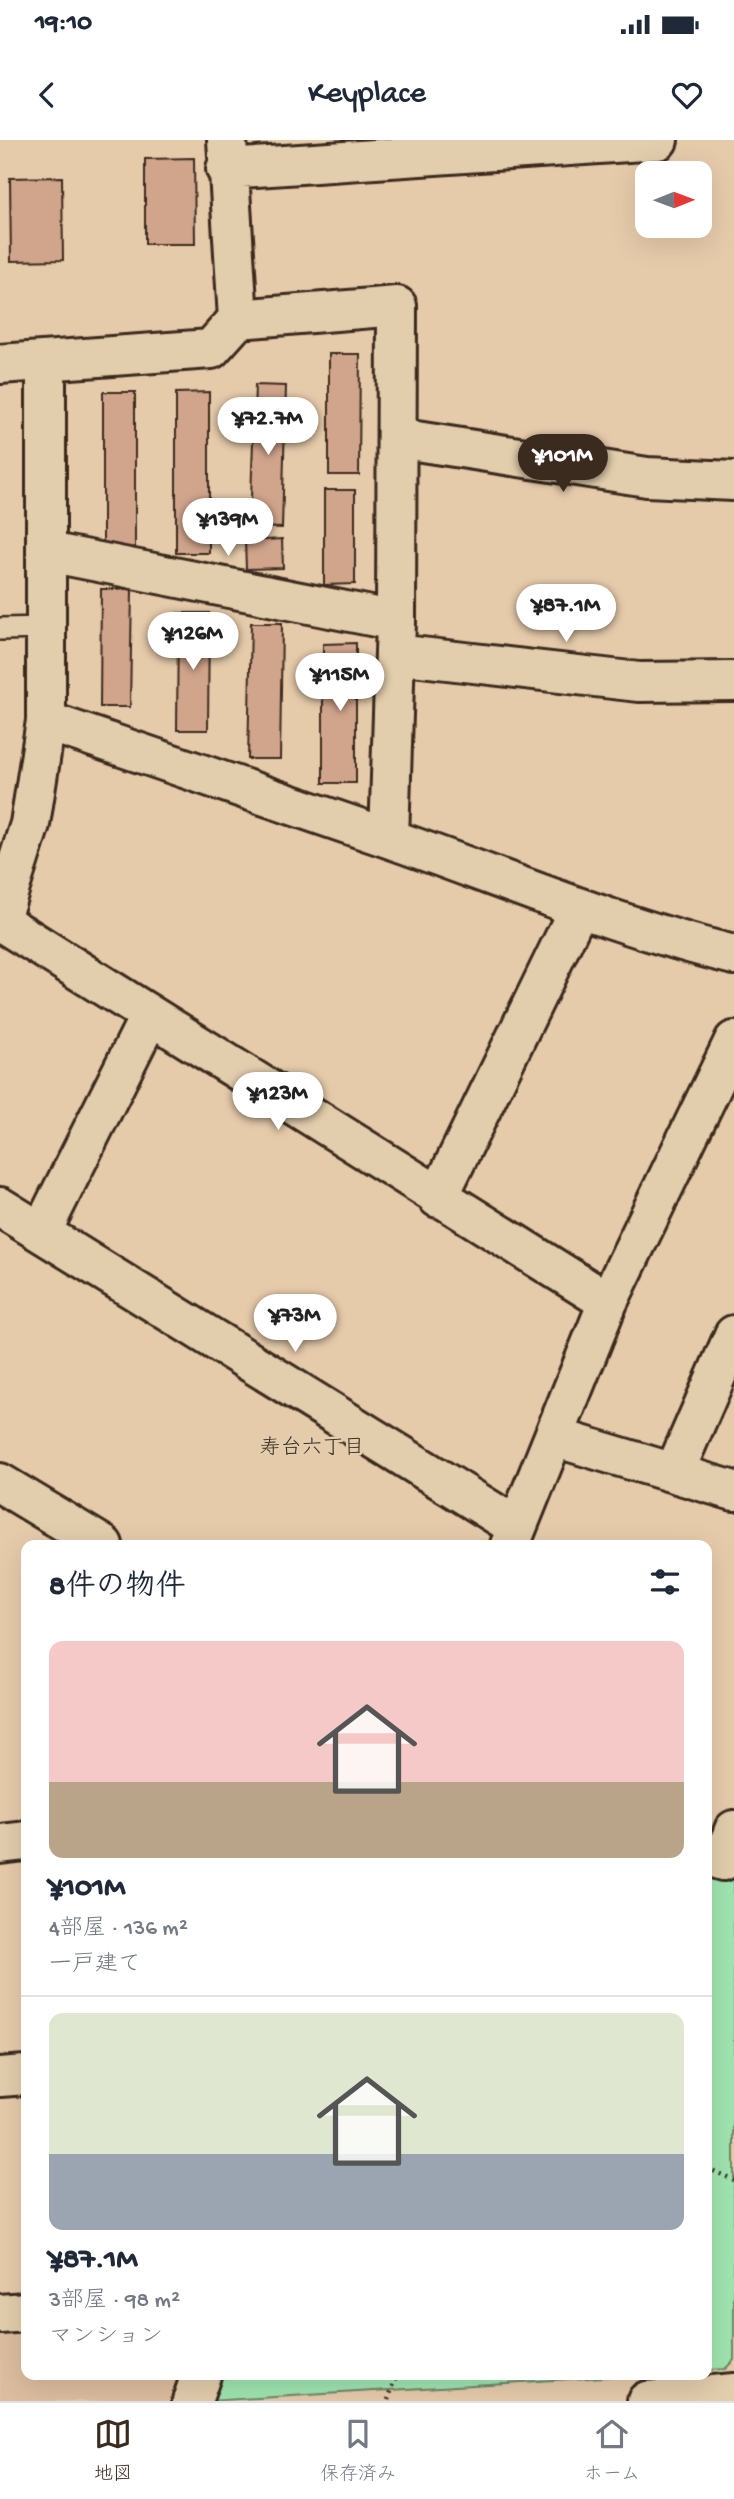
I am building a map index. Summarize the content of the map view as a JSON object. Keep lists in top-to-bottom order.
{
  "districts": ["寿台六丁目"],
  "north": "right",
  "page": {
    "status": "19:10",
    "header": "Keyplace",
    "price": [
      "¥72.7M",
      "¥101M",
      "¥139M",
      "¥87.1M",
      "¥126M",
      "¥115M",
      "¥123M",
      "¥73M"
    ],
    "heading": "8件の物件",
    "list": [
      {
        "name": "¥101M",
        "note": "4部屋 · 136 m² · 一戸建て"
      },
      {
        "name": "¥87.1M",
        "note": "3部屋 · 98 m² · マンション"
      }
    ],
    "tabs": ["地図", "保存済み", "ホーム"]
  }
}
